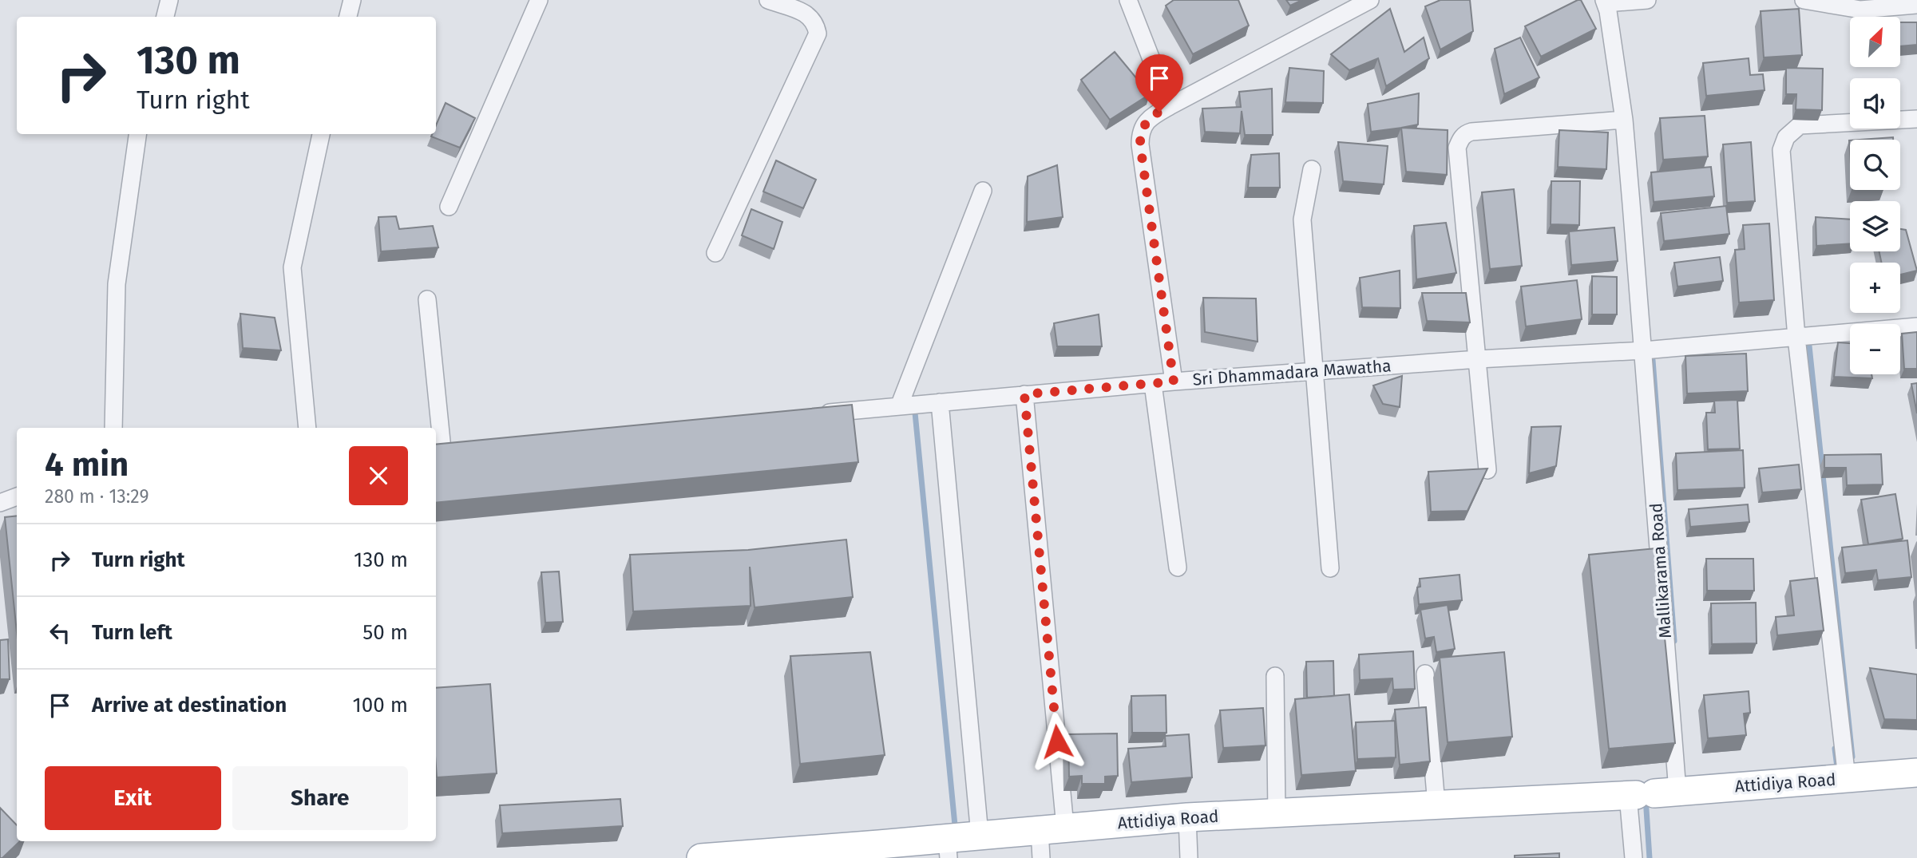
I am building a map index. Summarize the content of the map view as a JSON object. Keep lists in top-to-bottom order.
{
  "streets": {
    "main road": ["Attidiya Road"],
    "street": ["Sri Dhammadara Mawatha", "Mallikarama Road"]
  },
  "crossings": [
    ["Sri Dhammadara Mawatha", "Mallikarama Road"],
    ["Mallikarama Road", "Attidiya Road"]
  ],
  "north": "top right",
  "page": {
    "map_buttons": ["+", "−"],
    "turn": ["130 m", "Turn right"],
    "heading": ["4 min", "280 m · 13:29"],
    "list": [
      {
        "name": "Turn right",
        "value": "130 m"
      },
      {
        "name": "Turn left",
        "value": "50 m"
      },
      {
        "name": "Arrive at destination",
        "value": "100 m"
      }
    ],
    "buttons": ["Exit", "Share"]
  }
}
